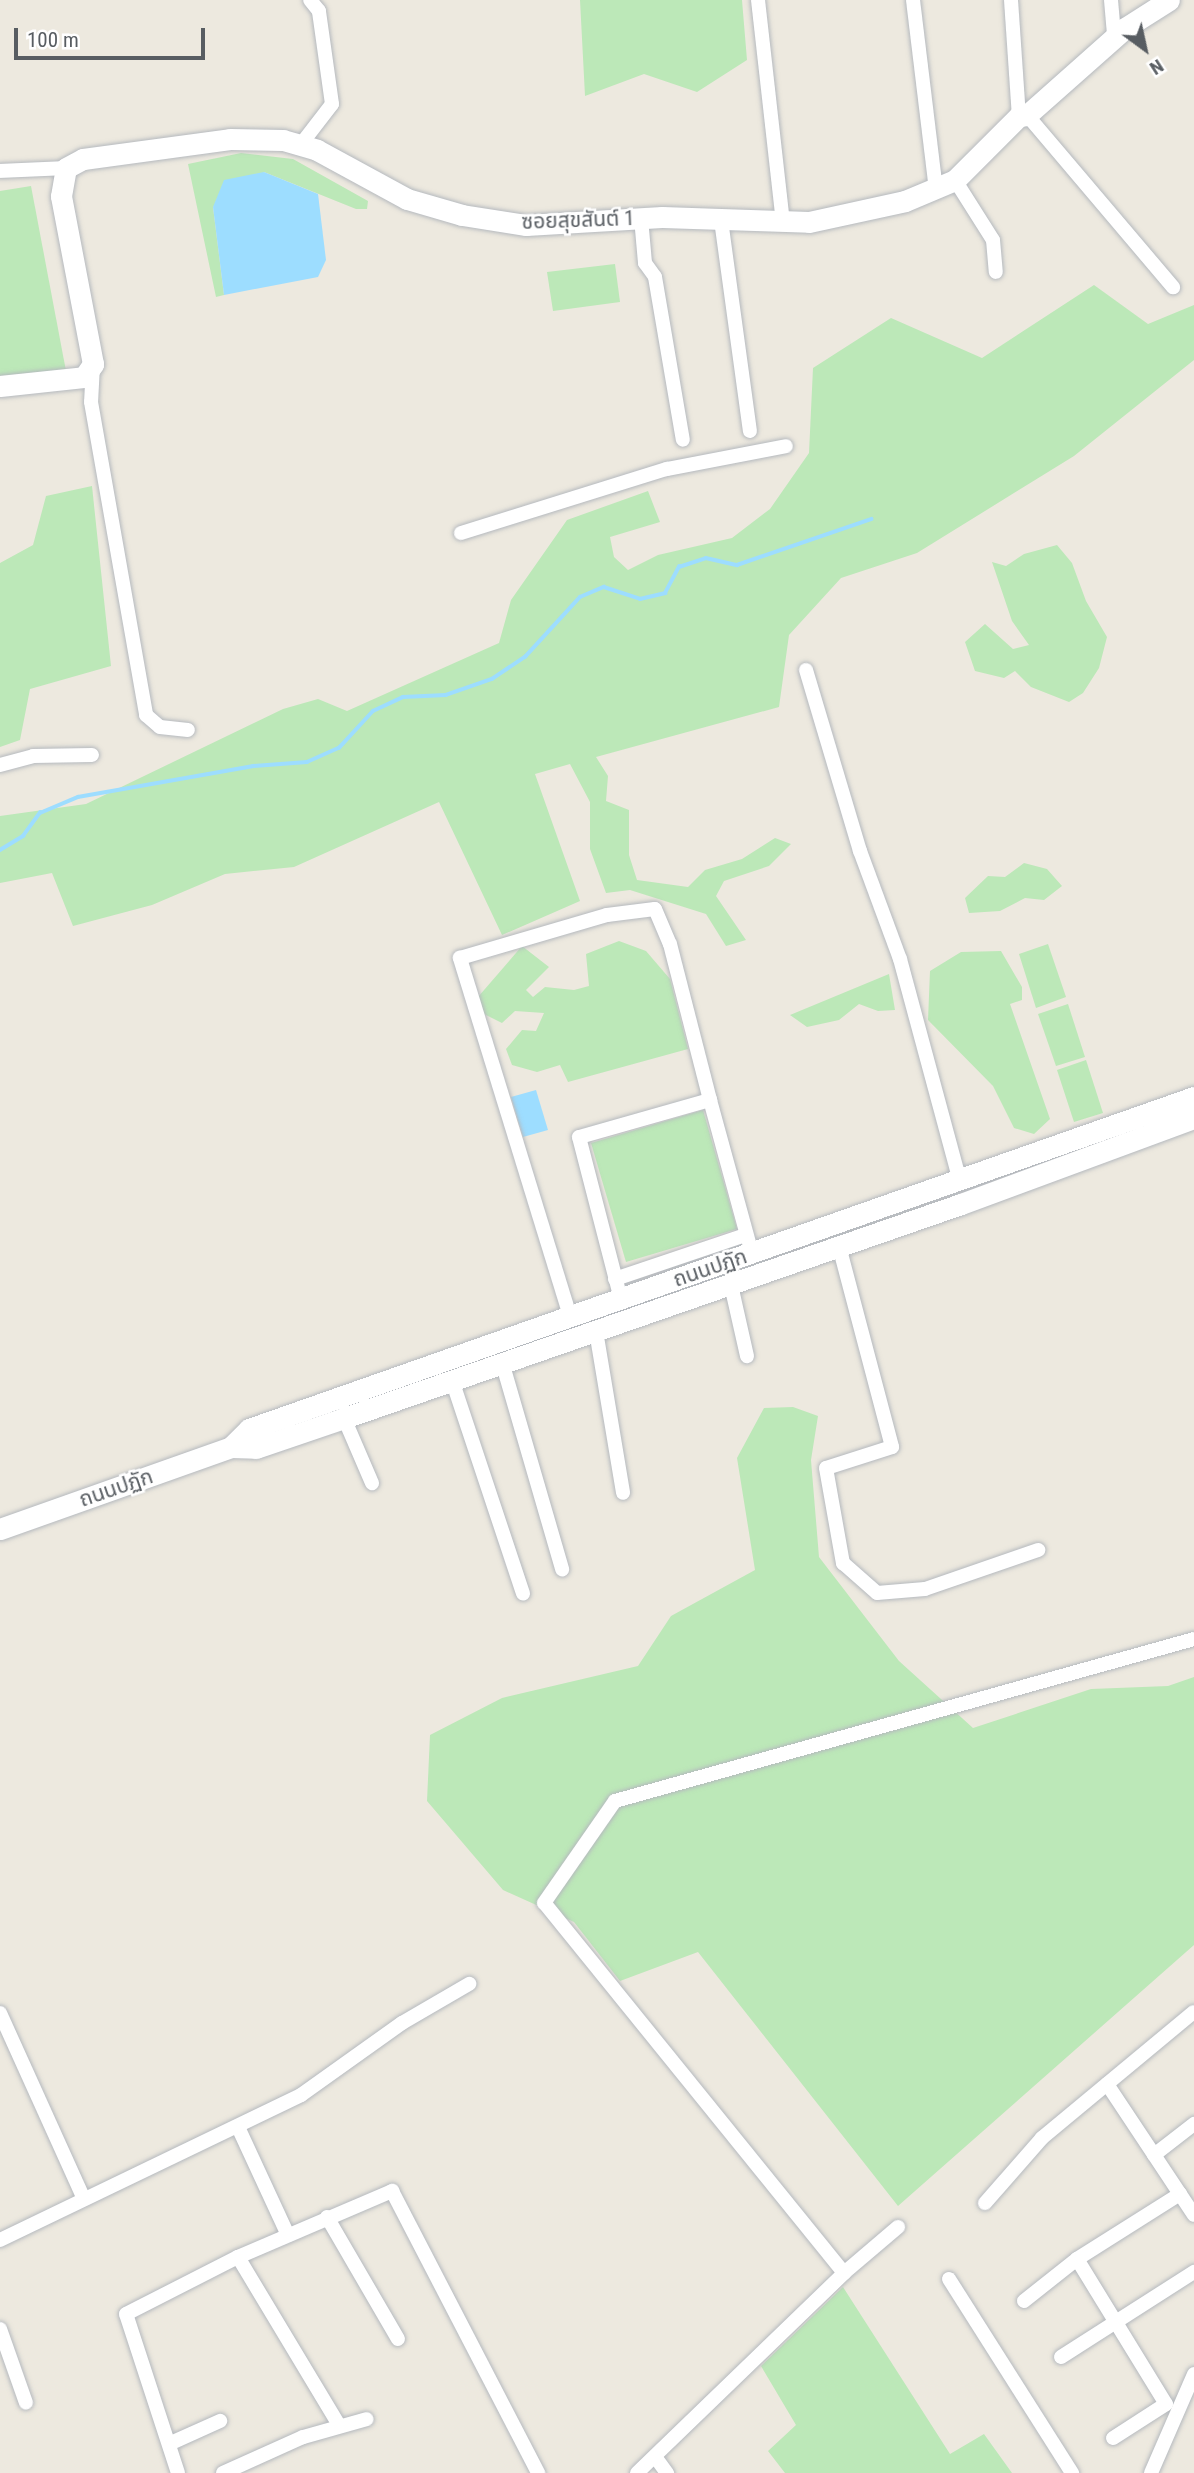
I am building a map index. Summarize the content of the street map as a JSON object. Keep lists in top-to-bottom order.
{
  "streets": {
    "main road": ["ซอยสุขสันต์ 1", "ถนนปฏัก"]
  },
  "scale_bar": "100 m",
  "north": "bottom right"
}
